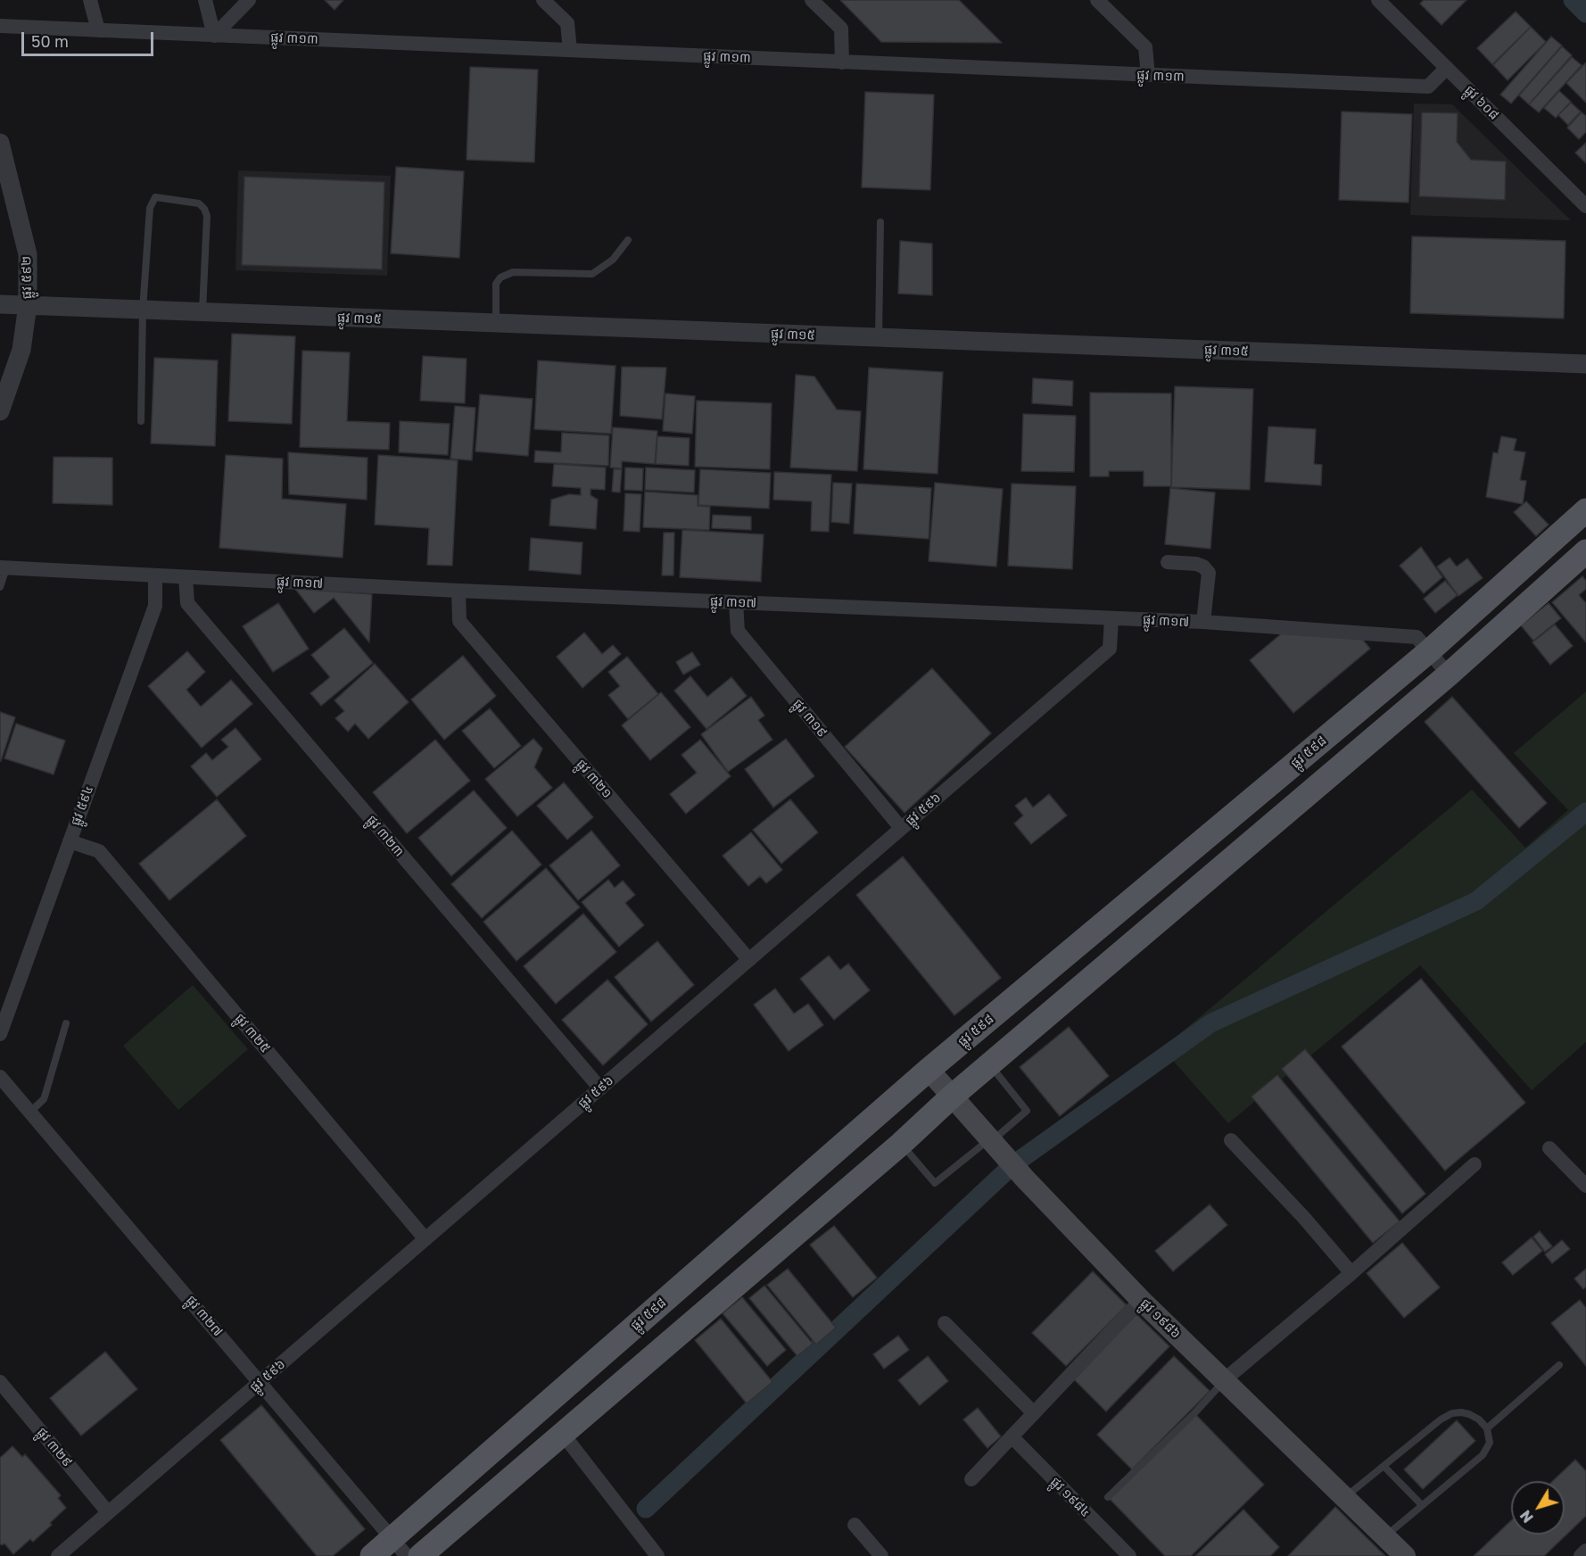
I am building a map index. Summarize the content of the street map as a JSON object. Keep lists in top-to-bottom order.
{
  "streets": {
    "main road": ["ផ្លូវ ៥៩៨", "ផ្លូវ ១៩៨៦"],
    "street": [
      "ផ្លូវ ៣១៣",
      "ផ្លូវ ៦០៨",
      "ផ្លូវ ៥៩២",
      "ផ្លូវ ៣១៥",
      "ផ្លូវ ៣១៧",
      "ផ្លូវ ៣១៩",
      "ផ្លូវ ៣២១",
      "ផ្លូវ ៥៩៤",
      "ផ្លូវ ៥៩៦",
      "ផ្លូវ ៣២៣",
      "ផ្លូវ ៣២៥",
      "ផ្លូវ ៣២៧",
      "ផ្លូវ ៣២៩",
      "ផ្លូវ ១៩៨៤"
    ]
  },
  "crossings": [
    ["ផ្លូវ ៣១៣", "ផ្លូវ ៦០៨"],
    ["ផ្លូវ ៥៩២", "ផ្លូវ ៣១៥"],
    ["ផ្លូវ ៣១៧", "ផ្លូវ ៣១៩"],
    ["ផ្លូវ ៣១៧", "ផ្លូវ ៥៩៨"],
    ["ផ្លូវ ៣១៧", "ផ្លូវ ៣២១"],
    ["ផ្លូវ ៣១៧", "ផ្លូវ ៥៩៤"],
    ["ផ្លូវ ៣១៧", "ផ្លូវ ៥៩៦"],
    ["ផ្លូវ ៣១៧", "ផ្លូវ ៣២៣"],
    ["ផ្លូវ ៣១៩", "ផ្លូវ ៥៩៦"],
    ["ផ្លូវ ៥៩៨", "ផ្លូវ ៣២៧"],
    ["ផ្លូវ ៥៩៨", "ផ្លូវ ១៩៨៦"],
    ["ផ្លូវ ៣២១", "ផ្លូវ ៥៩៦"],
    ["ផ្លូវ ៥៩៤", "ផ្លូវ ៣២៥"],
    ["ផ្លូវ ៥៩៦", "ផ្លូវ ៣២៣"],
    ["ផ្លូវ ៥៩៦", "ផ្លូវ ៣២៥"],
    ["ផ្លូវ ៥៩៦", "ផ្លូវ ៣២៧"],
    ["ផ្លូវ ៥៩៦", "ផ្លូវ ៣២៩"]
  ],
  "scale_bar": "50 m",
  "north": "bottom left"
}
